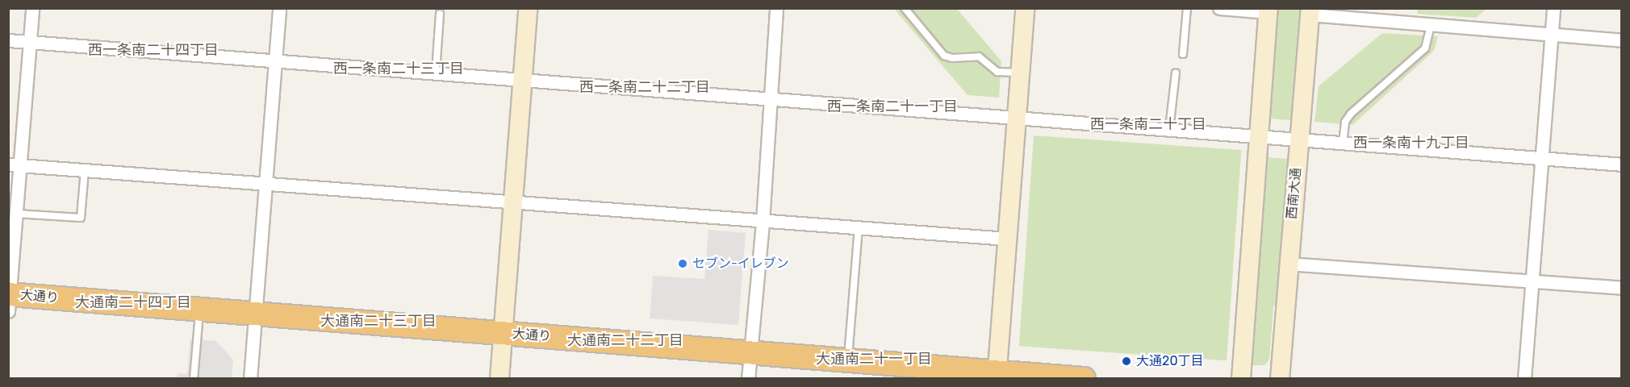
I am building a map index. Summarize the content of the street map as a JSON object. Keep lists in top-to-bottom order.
{
  "streets": {
    "highway": ["大通り"],
    "street": ["西南大通"]
  },
  "districts": [
    "西一条南二十四丁目",
    "西一条南二十三丁目",
    "西一条南二十二丁目",
    "西一条南二十一丁目",
    "西一条南二十丁目",
    "西一条南十九丁目",
    "大通南二十四丁目",
    "大通南二十三丁目",
    "大通南二十二丁目",
    "大通南二十一丁目"
  ],
  "places": ["セブン-イレブン", "大通20丁目"]
}
